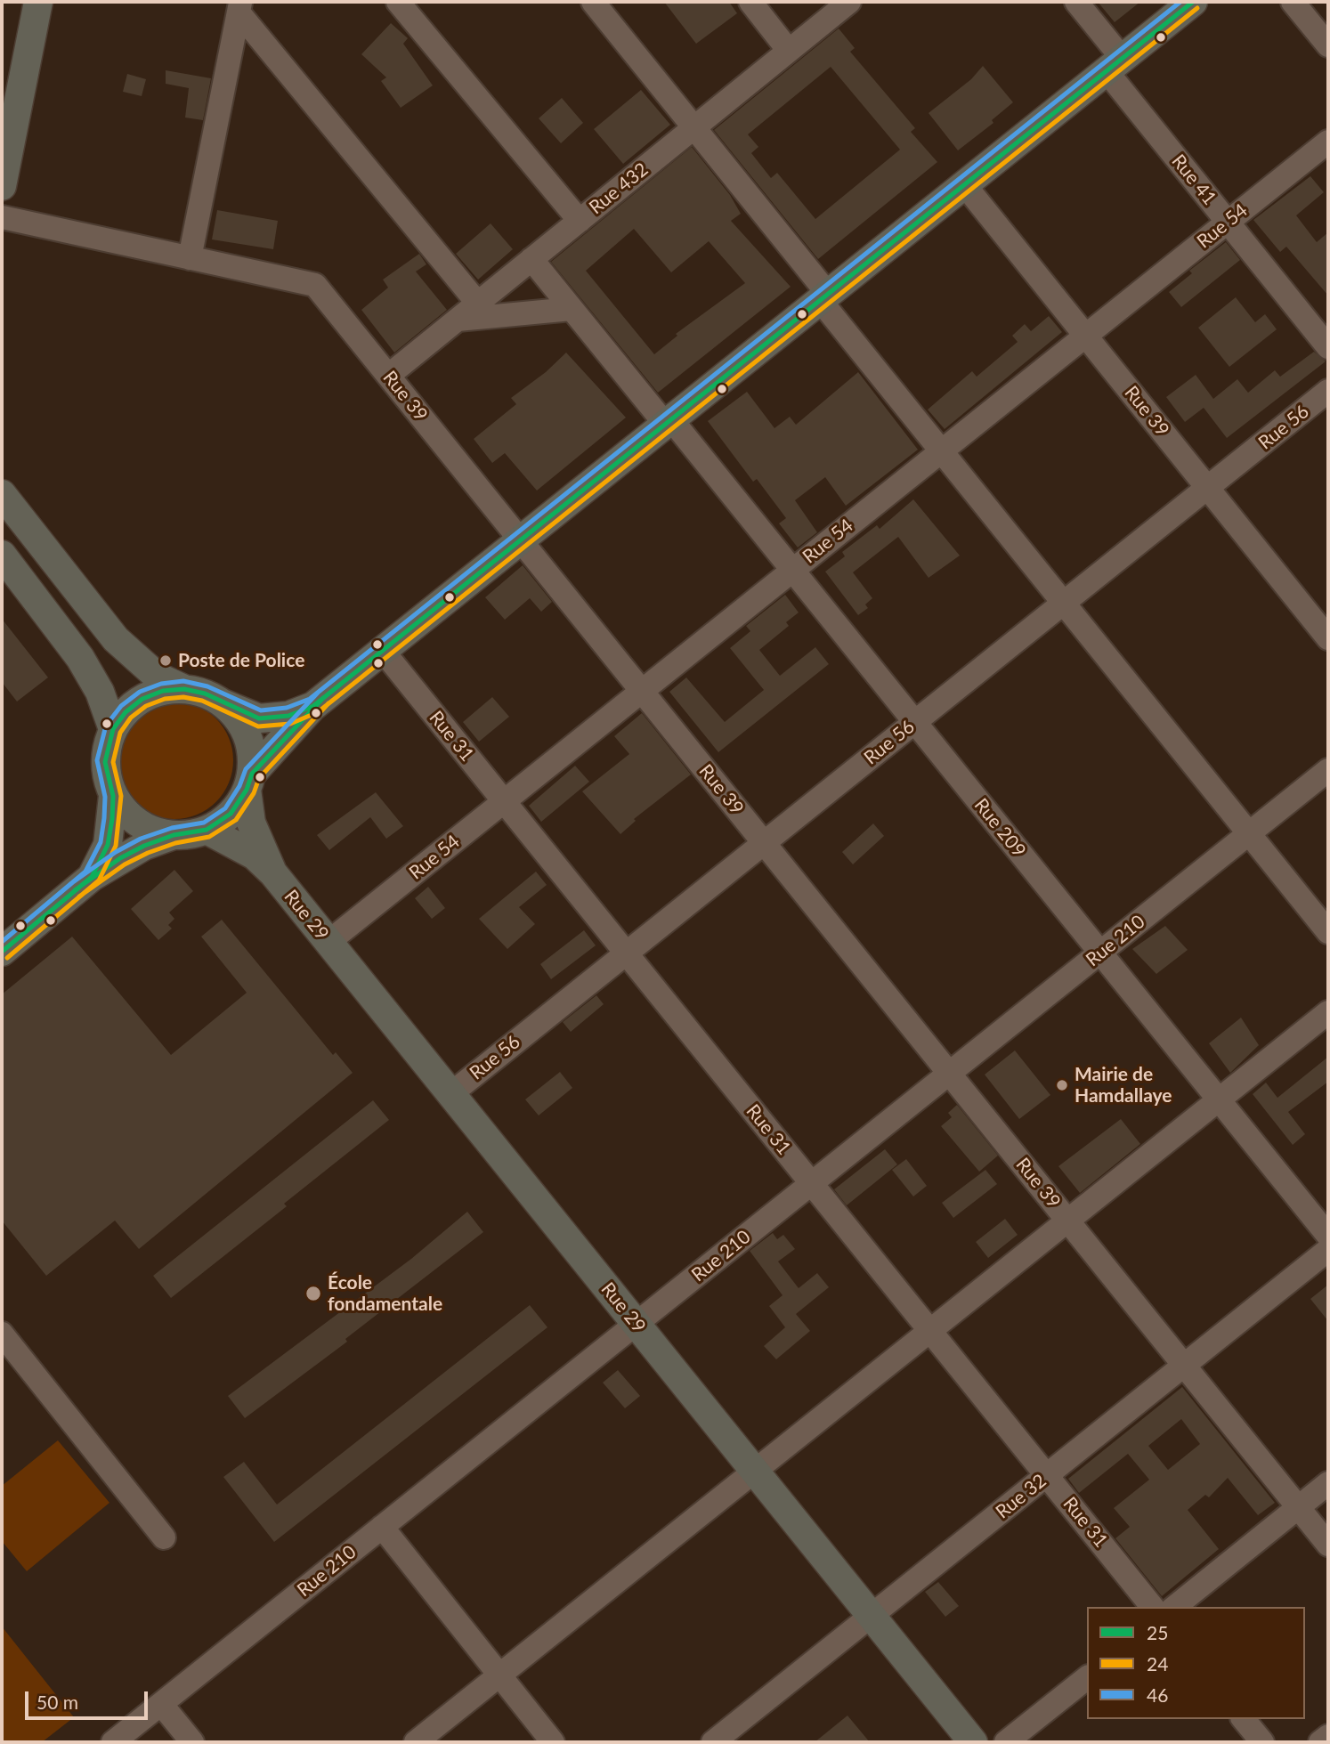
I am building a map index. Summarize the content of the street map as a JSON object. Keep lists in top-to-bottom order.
{
  "streets": {
    "main road": ["Rue 29"],
    "street": [
      "Rue 41",
      "Rue 432",
      "Rue 54",
      "Rue 39",
      "Rue 56",
      "Rue 31",
      "Rue 209",
      "Rue 210",
      "Rue 32"
    ]
  },
  "crossings": [
    ["Rue 41", "Rue 54"],
    ["Rue 432", "Rue 39"],
    ["Rue 432", "Rue 209"],
    ["Rue 54", "Rue 39"],
    ["Rue 54", "Rue 31"],
    ["Rue 54", "Rue 209"],
    ["Rue 54", "Rue 29"],
    ["Rue 39", "Rue 56"],
    ["Rue 39", "Rue 210"],
    ["Rue 39", "Rue 32"],
    ["Rue 56", "Rue 31"],
    ["Rue 56", "Rue 209"],
    ["Rue 56", "Rue 29"],
    ["Rue 31", "Rue 210"],
    ["Rue 31", "Rue 32"],
    ["Rue 209", "Rue 210"],
    ["Rue 29", "Rue 210"],
    ["Rue 29", "Rue 32"]
  ],
  "places": ["Poste de Police", "Mairie de Hamdallaye", "École fondamentale"],
  "lines": ["transit line 25", "transit line 46", "transit line 24"],
  "legend": ["25", "24", "46"],
  "scale_bar": "50 m"
}
